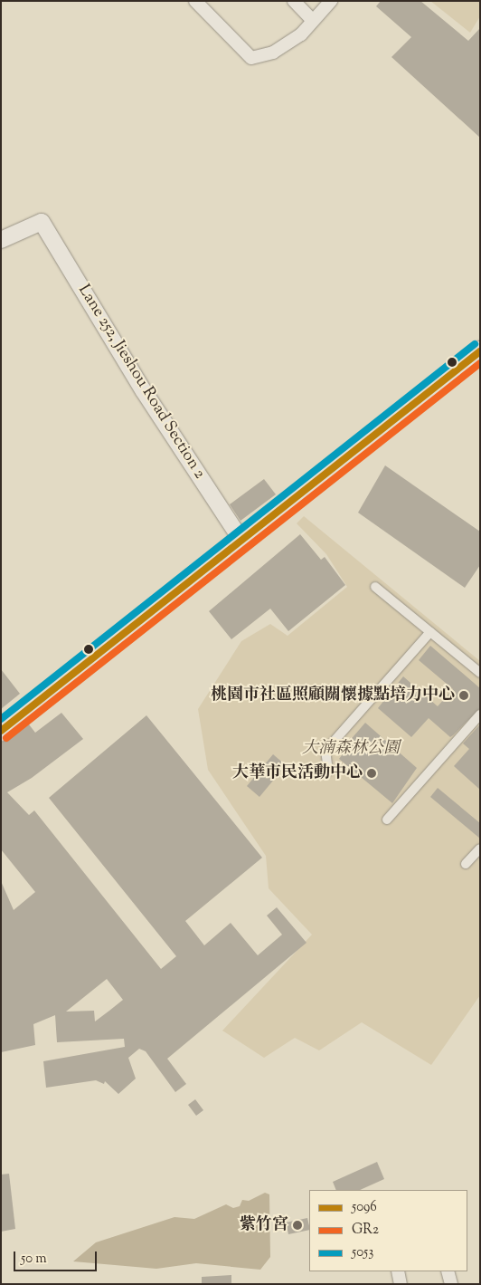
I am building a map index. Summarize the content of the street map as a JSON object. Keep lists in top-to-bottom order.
{
  "streets": {
    "street": ["Lane 252, Jieshou Road Section 2"]
  },
  "parks": ["大湳森林公園"],
  "places": ["桃園市社區照顧關懷據點培力中心", "大華市民活動中心", "紫竹宮"],
  "lines": ["transit line 5053", "transit line 5096", "transit line GR2"],
  "legend": ["5096", "GR2", "5053"],
  "scale_bar": "50 m"
}
